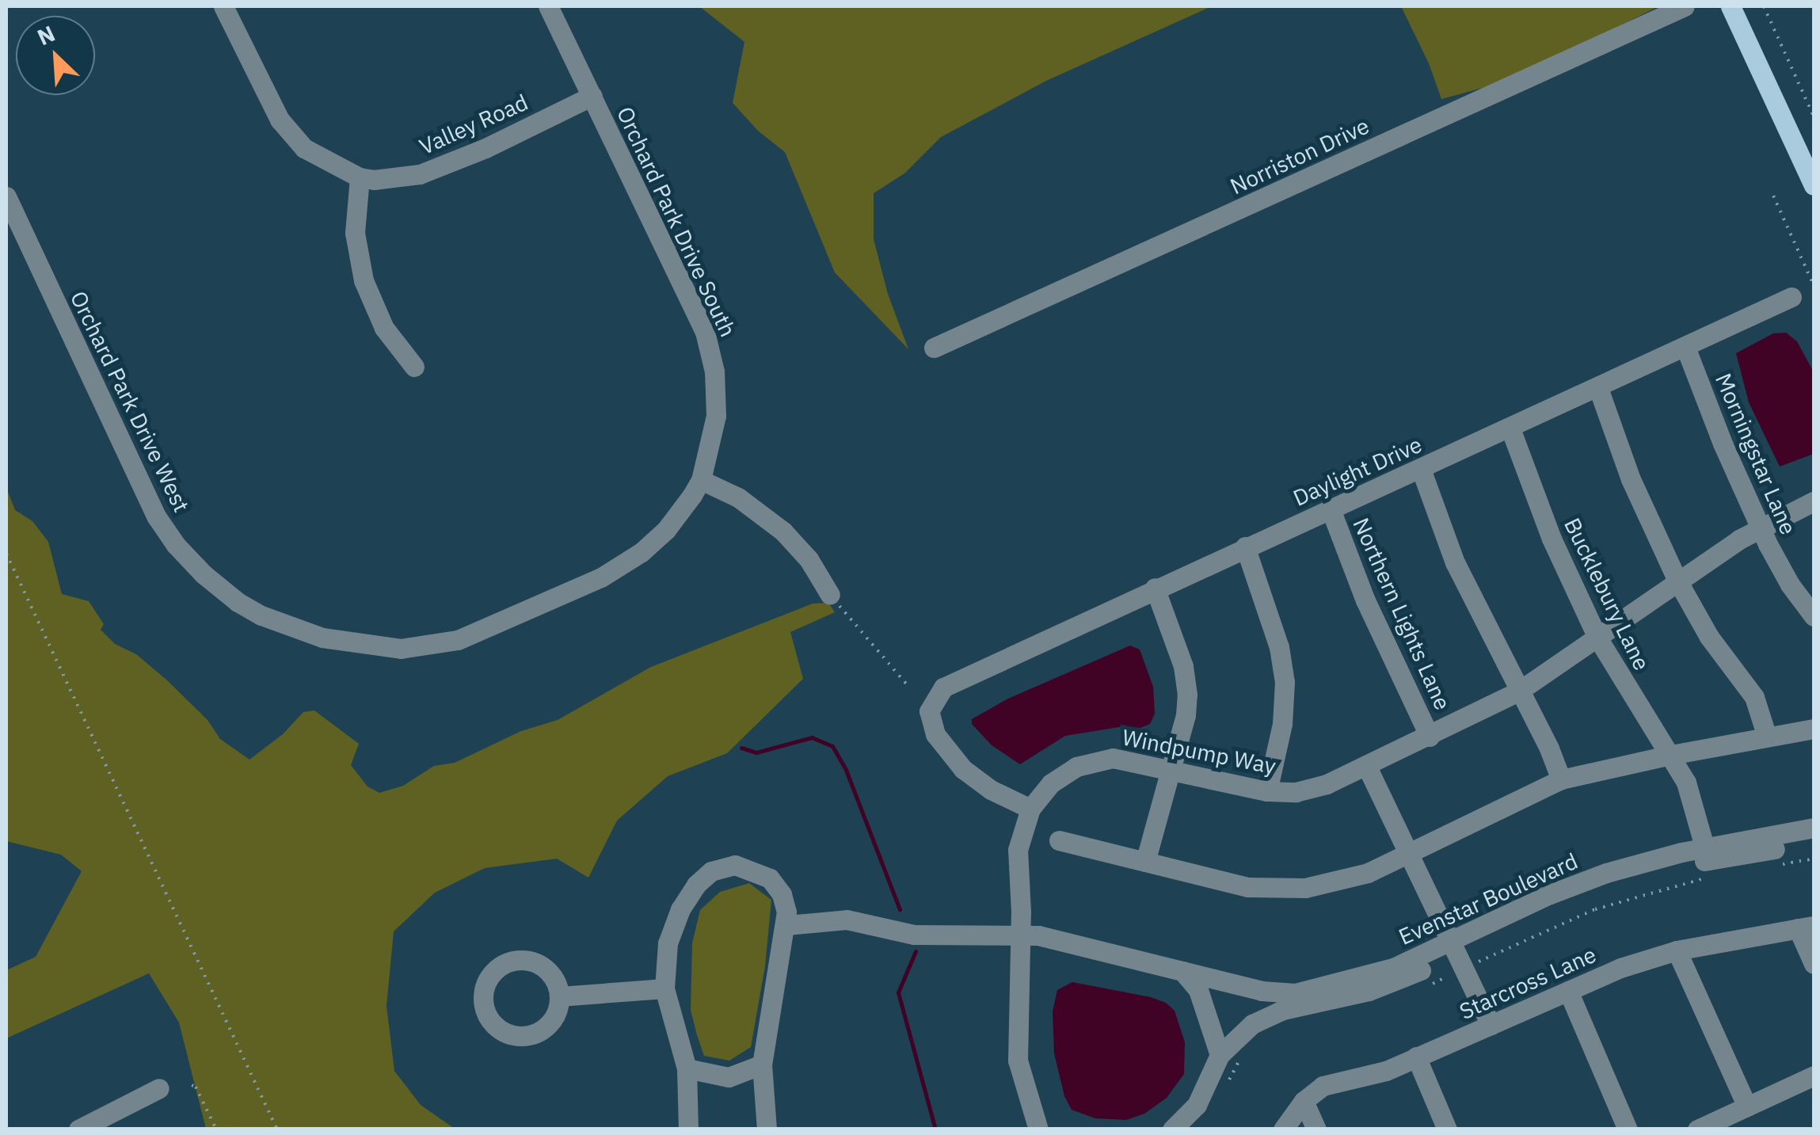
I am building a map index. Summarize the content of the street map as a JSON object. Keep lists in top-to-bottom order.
{
  "streets": {
    "street": [
      "Valley Road",
      "Norriston Drive",
      "Orchard Park Drive South",
      "Orchard Park Drive West",
      "Morningstar Lane",
      "Daylight Drive",
      "Bucklebury Lane",
      "Northern Lights Lane",
      "Windpump Way",
      "Evenstar Boulevard",
      "Starcross Lane"
    ]
  },
  "crossings": [
    ["Valley Road", "Orchard Park Drive South"],
    ["Orchard Park Drive South", "Orchard Park Drive West"],
    ["Morningstar Lane", "Daylight Drive"],
    ["Morningstar Lane", "Windpump Way"],
    ["Daylight Drive", "Bucklebury Lane"],
    ["Daylight Drive", "Northern Lights Lane"],
    ["Bucklebury Lane", "Windpump Way"],
    ["Bucklebury Lane", "Evenstar Boulevard"],
    ["Northern Lights Lane", "Windpump Way"],
    ["Windpump Way", "Evenstar Boulevard"]
  ],
  "north": "top left"
}
